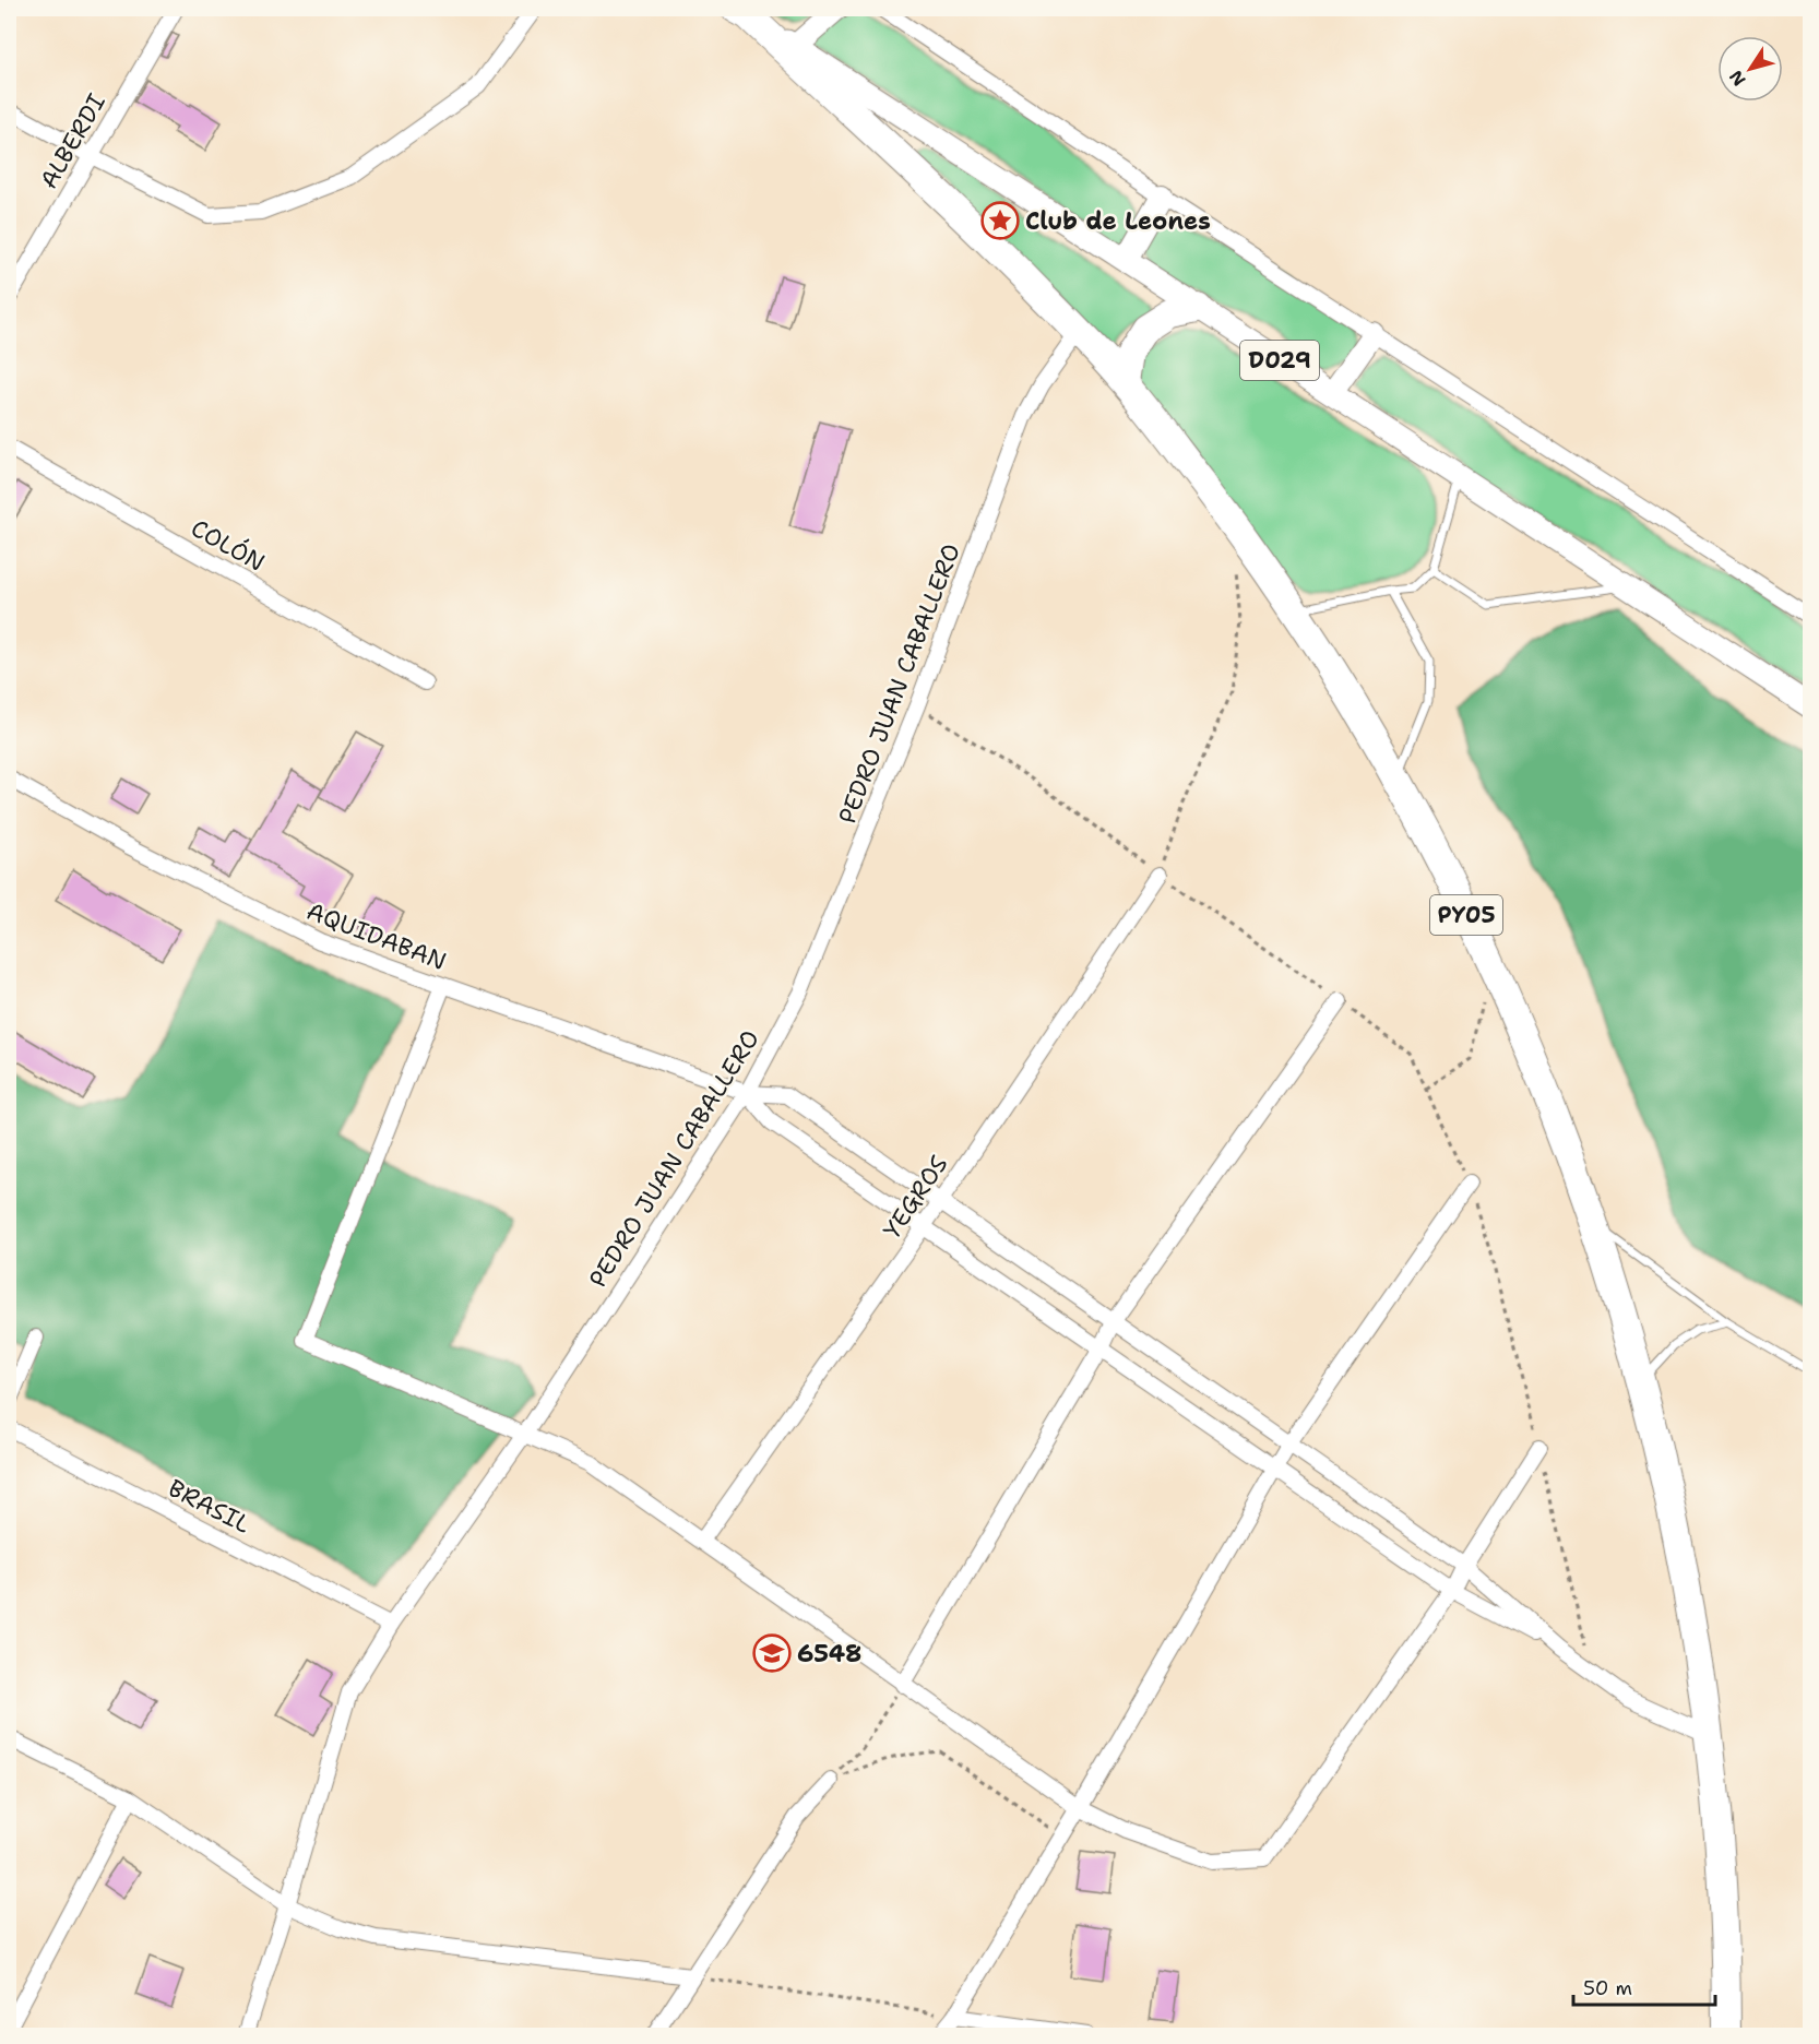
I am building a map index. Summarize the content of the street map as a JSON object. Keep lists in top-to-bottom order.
{
  "streets": {
    "highway": ["PY05"],
    "main road": ["D029"],
    "street": [
      "ALBERDI",
      "COLÓN",
      "PEDRO JUAN CABALLERO",
      "AQUIDABAN",
      "YEGROS",
      "BRASIL"
    ]
  },
  "crossings": [
    ["D029", "PY05"],
    ["PEDRO JUAN CABALLERO", "PY05"],
    ["PEDRO JUAN CABALLERO", "AQUIDABAN"],
    ["PEDRO JUAN CABALLERO", "BRASIL"]
  ],
  "places": {
    "place": ["Club de Leones"],
    "school or university": ["6548"]
  },
  "scale_bar": "50 m",
  "north": "bottom left"
}
